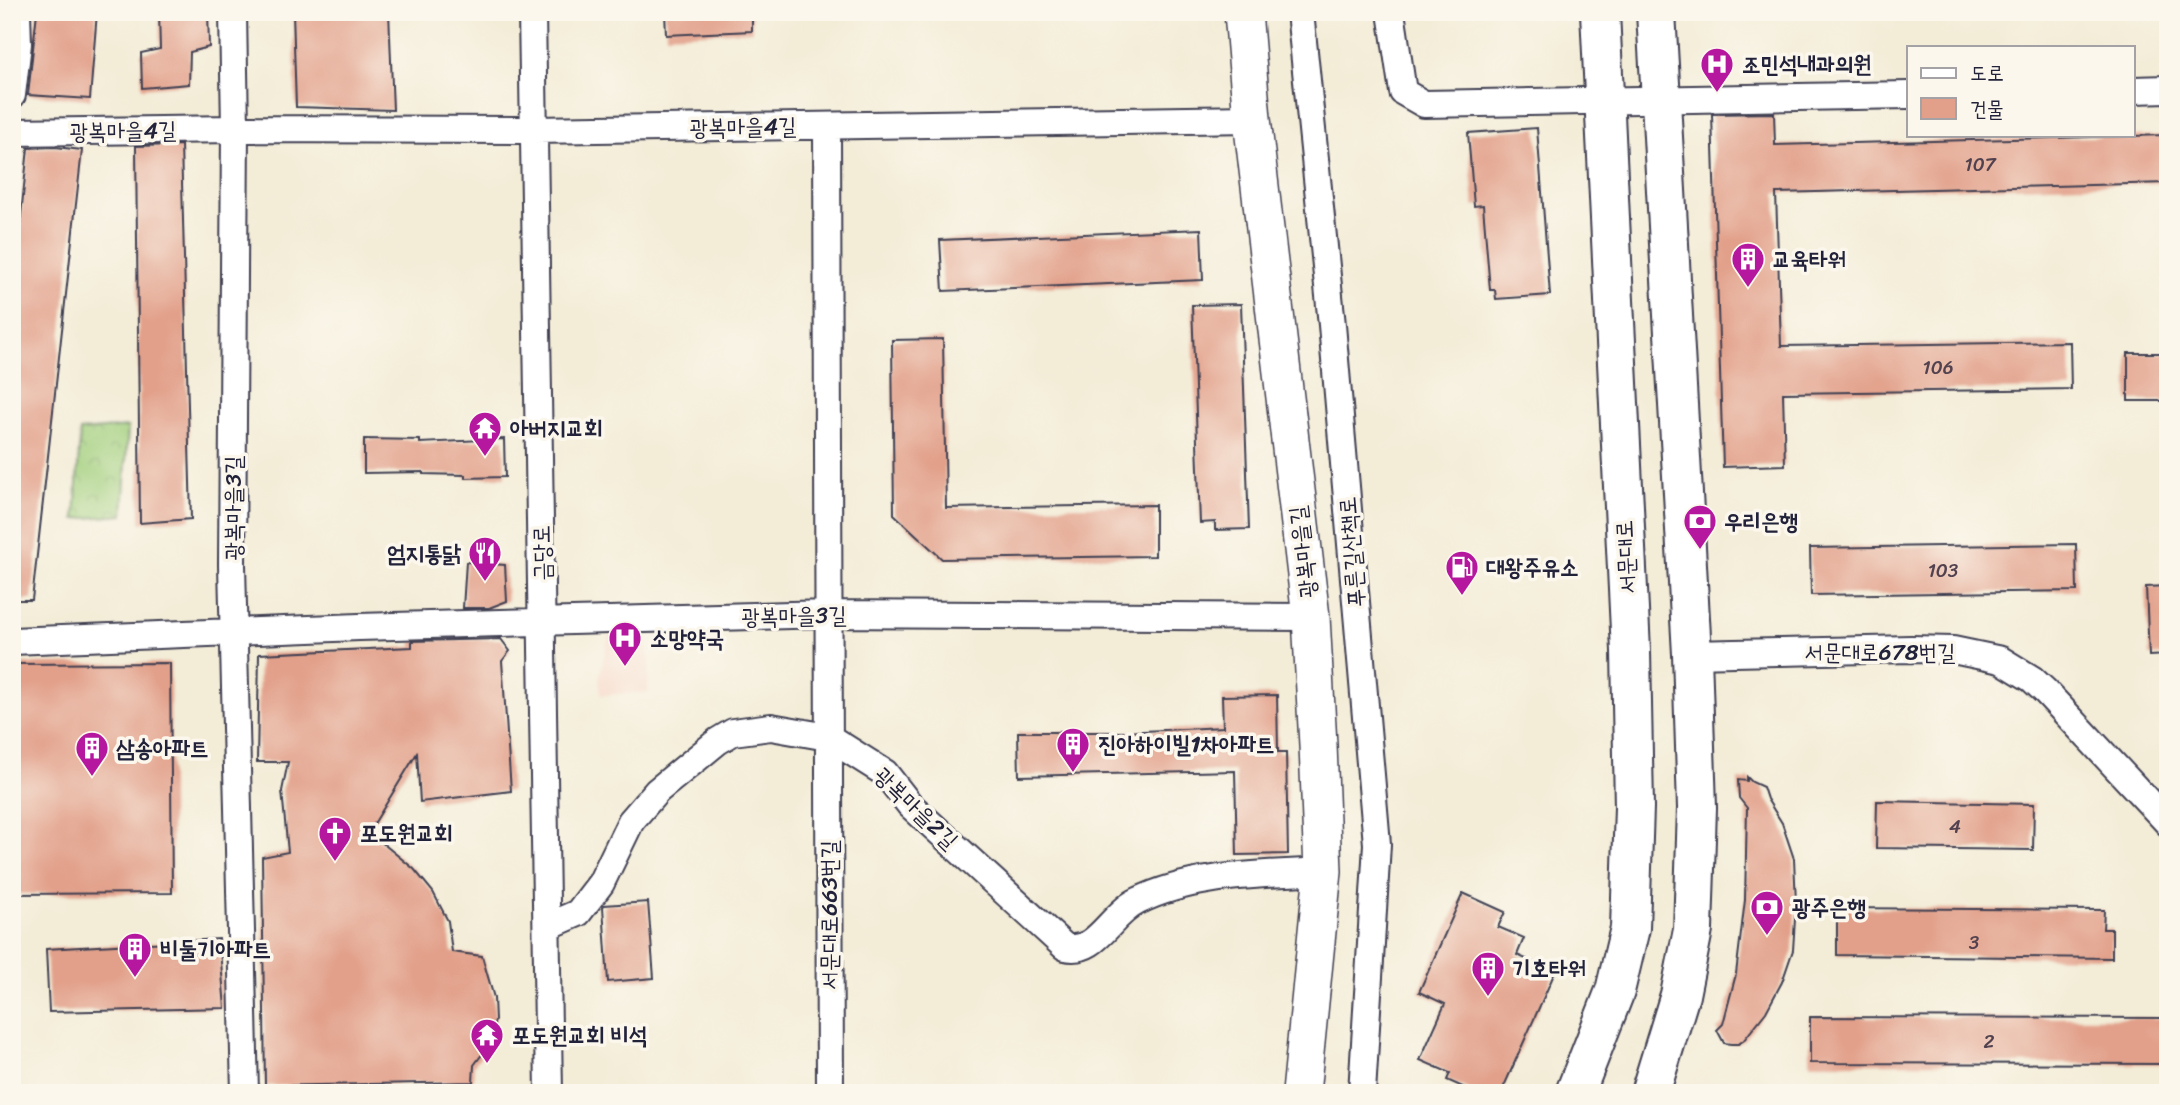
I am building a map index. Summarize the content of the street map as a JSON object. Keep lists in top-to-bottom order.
{
  "streets": {
    "main road": ["서문대로"],
    "street": [
      "광복마을4길",
      "광복마을3길",
      "광복마을길",
      "푸른길산책로",
      "금당로",
      "서문대로678번길",
      "광복마을2길",
      "서문대로663번길"
    ]
  },
  "crossings": [
    ["광복마을4길", "광복마을3길"],
    ["광복마을4길", "광복마을길"],
    ["광복마을4길", "금당로"],
    ["광복마을4길", "서문대로663번길"],
    ["광복마을3길", "광복마을길"],
    ["광복마을3길", "금당로"],
    ["광복마을3길", "서문대로663번길"],
    ["광복마을길", "광복마을2길"],
    ["금당로", "광복마을2길"],
    ["광복마을2길", "서문대로663번길"]
  ],
  "places": {
    "hospital": ["조민석내과의원", "소망약국"],
    "building": [
      "교육타워",
      "진아하이빌1차아파트",
      "삼송아파트",
      "비둘기아파트",
      "기호타워"
    ],
    "temple": ["아버지교회", "포도원교회 비석"],
    "bank": ["우리은행", "광주은행"],
    "restaurant": ["엄지통닭"],
    "fuel station": ["대왕주유소"],
    "church": ["포도원교회"]
  },
  "house_numbers": [
    "107",
    "106",
    "103",
    "4",
    "3",
    "2"
  ],
  "legend": ["도로", "건물"]
}
